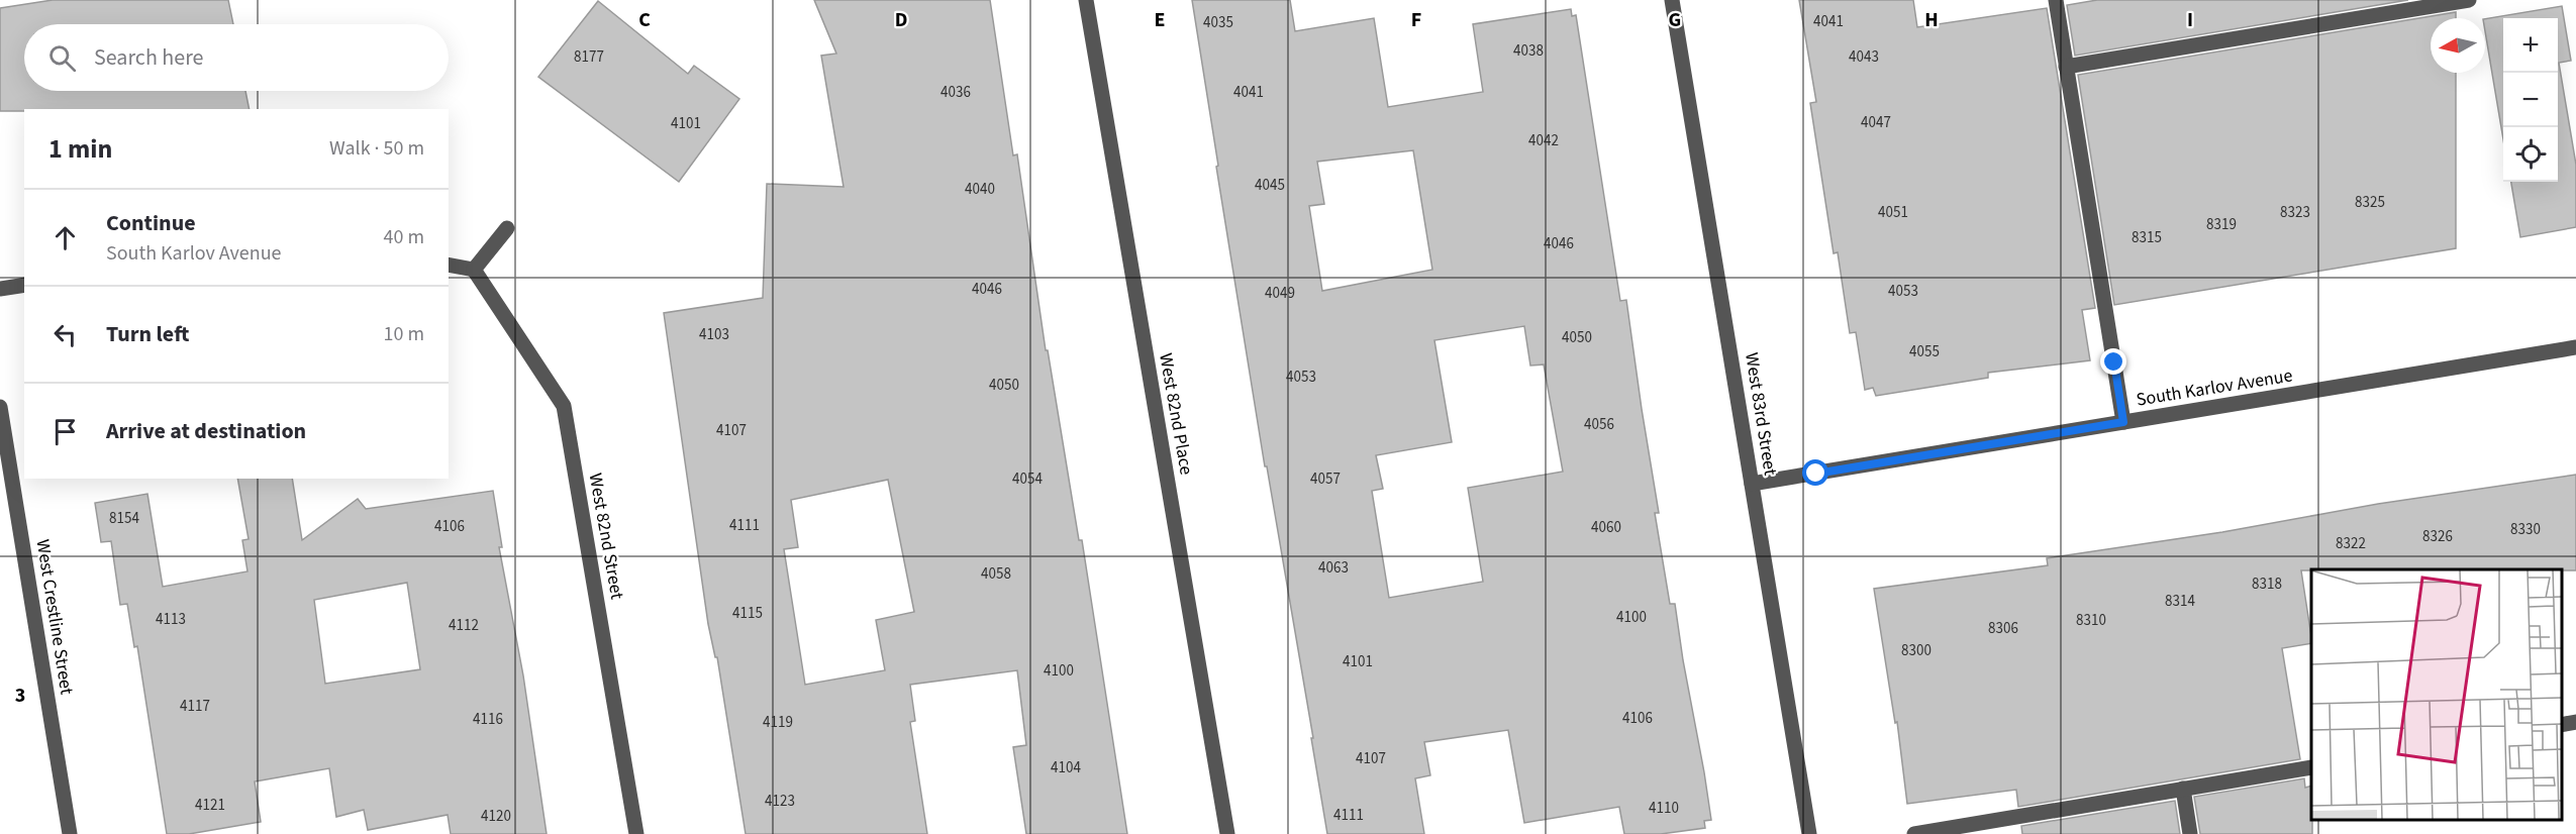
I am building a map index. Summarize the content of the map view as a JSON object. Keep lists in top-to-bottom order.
{
  "streets": {
    "street": [
      "South Karlov Avenue",
      "West 82nd Place",
      "West 83rd Street",
      "West 82nd Street",
      "West Crestline Street"
    ]
  },
  "crossings": [
    ["South Karlov Avenue", "West 83rd Street"]
  ],
  "house_numbers": [
    "4041",
    "4035",
    "4038",
    "8177",
    "4043",
    "4036",
    "4041",
    "4047",
    "4101",
    "4042",
    "4045",
    "4040",
    "8325",
    "4051",
    "8323",
    "8319",
    "8315",
    "4046",
    "4046",
    "4053",
    "4049",
    "4103",
    "4050",
    "4055",
    "4053",
    "4050",
    "4056",
    "4107",
    "4054",
    "4057",
    "8154",
    "4111",
    "4106",
    "4060",
    "8330",
    "8326",
    "8322",
    "4063",
    "4058",
    "8318",
    "8314",
    "4115",
    "4100",
    "4113",
    "8310",
    "4112",
    "8306",
    "8300",
    "4101",
    "4100",
    "4117",
    "4106",
    "4116",
    "4119",
    "4107",
    "4104",
    "4123",
    "4121",
    "4110",
    "4111",
    "4120"
  ],
  "north": "left",
  "page": {
    "map_buttons": ["+", "−"],
    "search": "Search here",
    "heading": ["1 min", "Walk · 50 m"],
    "list": [
      ["Continue", "South Karlov Avenue", "40 m"],
      ["Turn left", "10 m"],
      "Arrive at destination"
    ]
  },
  "grid": {
    "columns": [
      "C",
      "D",
      "E",
      "F",
      "G",
      "H",
      "I"
    ],
    "rows": ["3"]
  }
}
